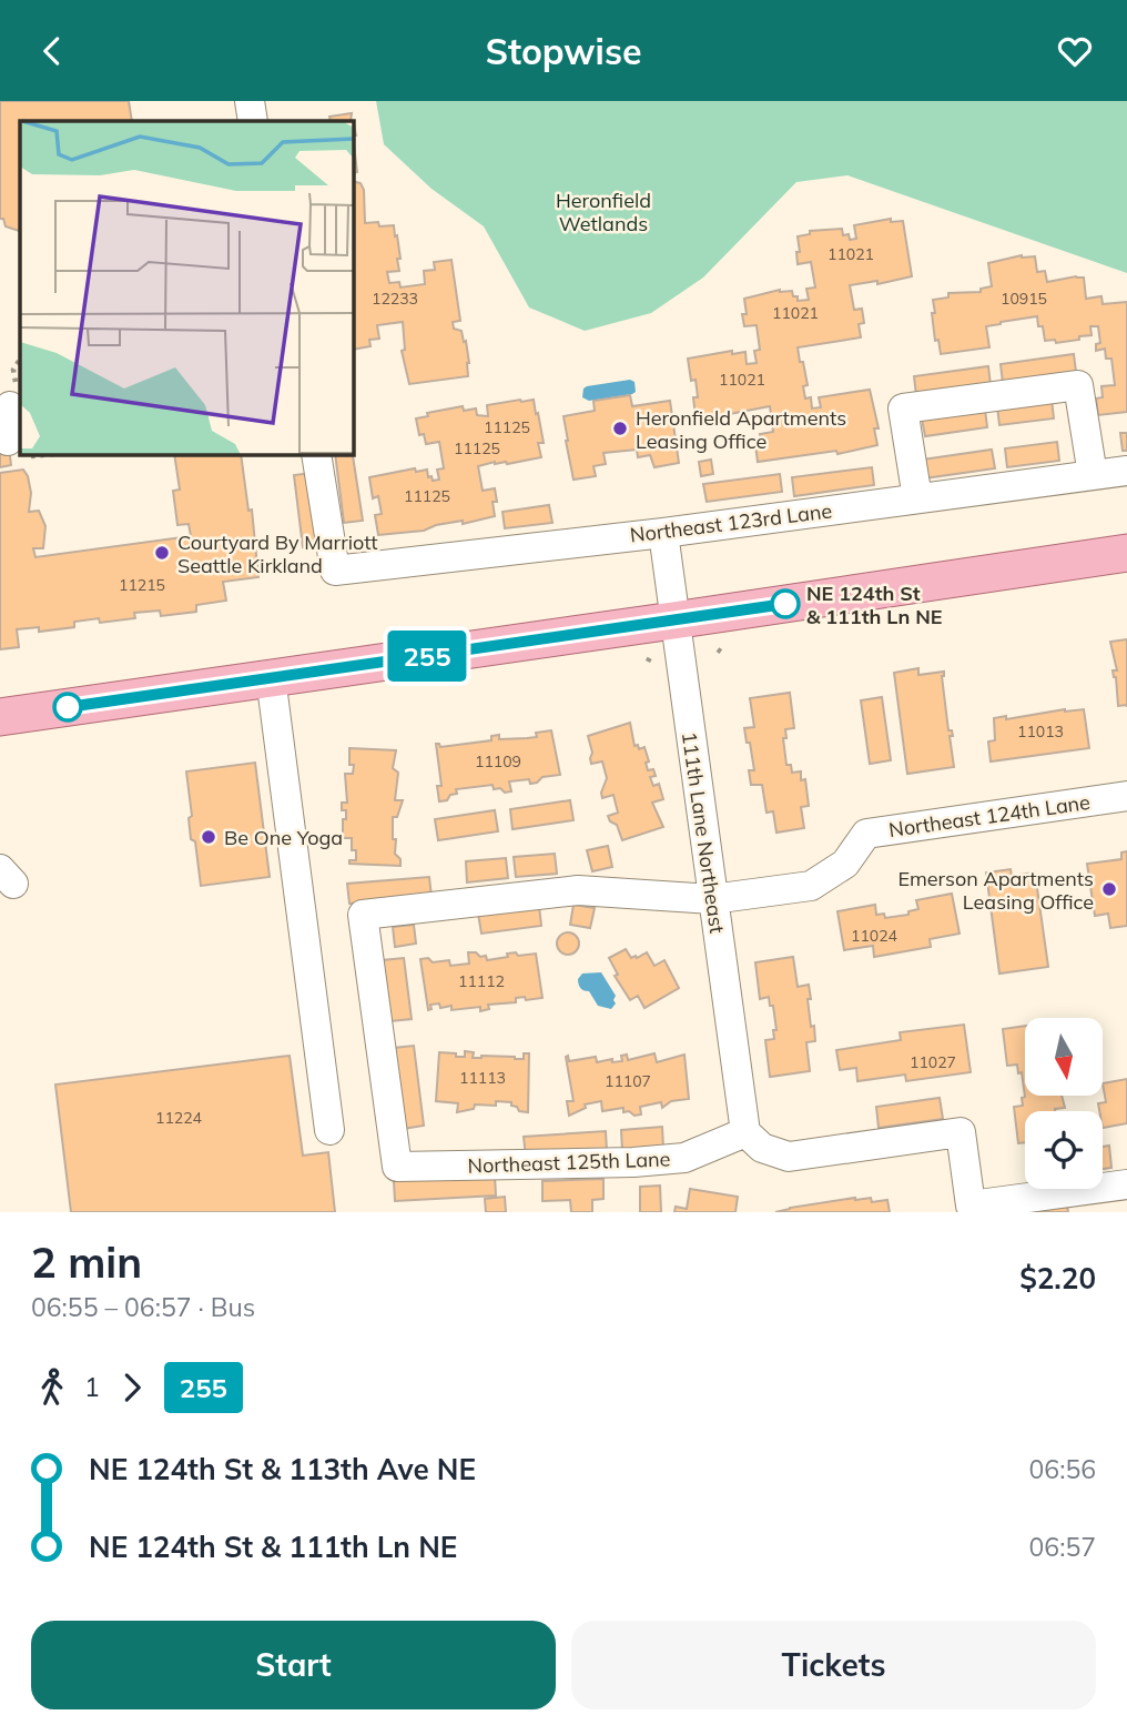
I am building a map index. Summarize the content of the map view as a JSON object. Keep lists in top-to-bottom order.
{
  "streets": {
    "street": [
      "Northeast 123rd Lane",
      "Northeast 124th Lane",
      "111th Lane Northeast",
      "Northeast 125th Lane"
    ]
  },
  "crossings": [
    ["Northeast 123rd Lane", "111th Lane Northeast"],
    ["Northeast 124th Lane", "111th Lane Northeast"],
    ["Northeast 124th Lane", "Northeast 125th Lane"],
    ["111th Lane Northeast", "Northeast 125th Lane"]
  ],
  "parks": ["Heronfield Wetlands"],
  "places": [
    "Heronfield Apartments Leasing Office",
    "Courtyard By Marriott Seattle Kirkland",
    "NE 124th St & 111th Ln NE",
    "Be One Yoga",
    "Emerson Apartments Leasing Office"
  ],
  "lines": ["bus line 255"],
  "house_numbers": [
    "11021",
    "12233",
    "10915",
    "11021",
    "11021",
    "11125",
    "11125",
    "11125",
    "11215",
    "11013",
    "11109",
    "11024",
    "11112",
    "11027",
    "11113",
    "11107",
    "11224"
  ],
  "north": "bottom",
  "page": {
    "header": "Stopwise",
    "on_map": "255",
    "heading": ["2 min", "06:55 – 06:57 · Bus", "$2.20"],
    "legs": ["1", "255"],
    "list": [
      {
        "name": "NE 124th St & 113th Ave NE",
        "value": "06:56"
      },
      {
        "name": "NE 124th St & 111th Ln NE",
        "value": "06:57"
      }
    ],
    "buttons": ["Start", "Tickets"]
  }
}
